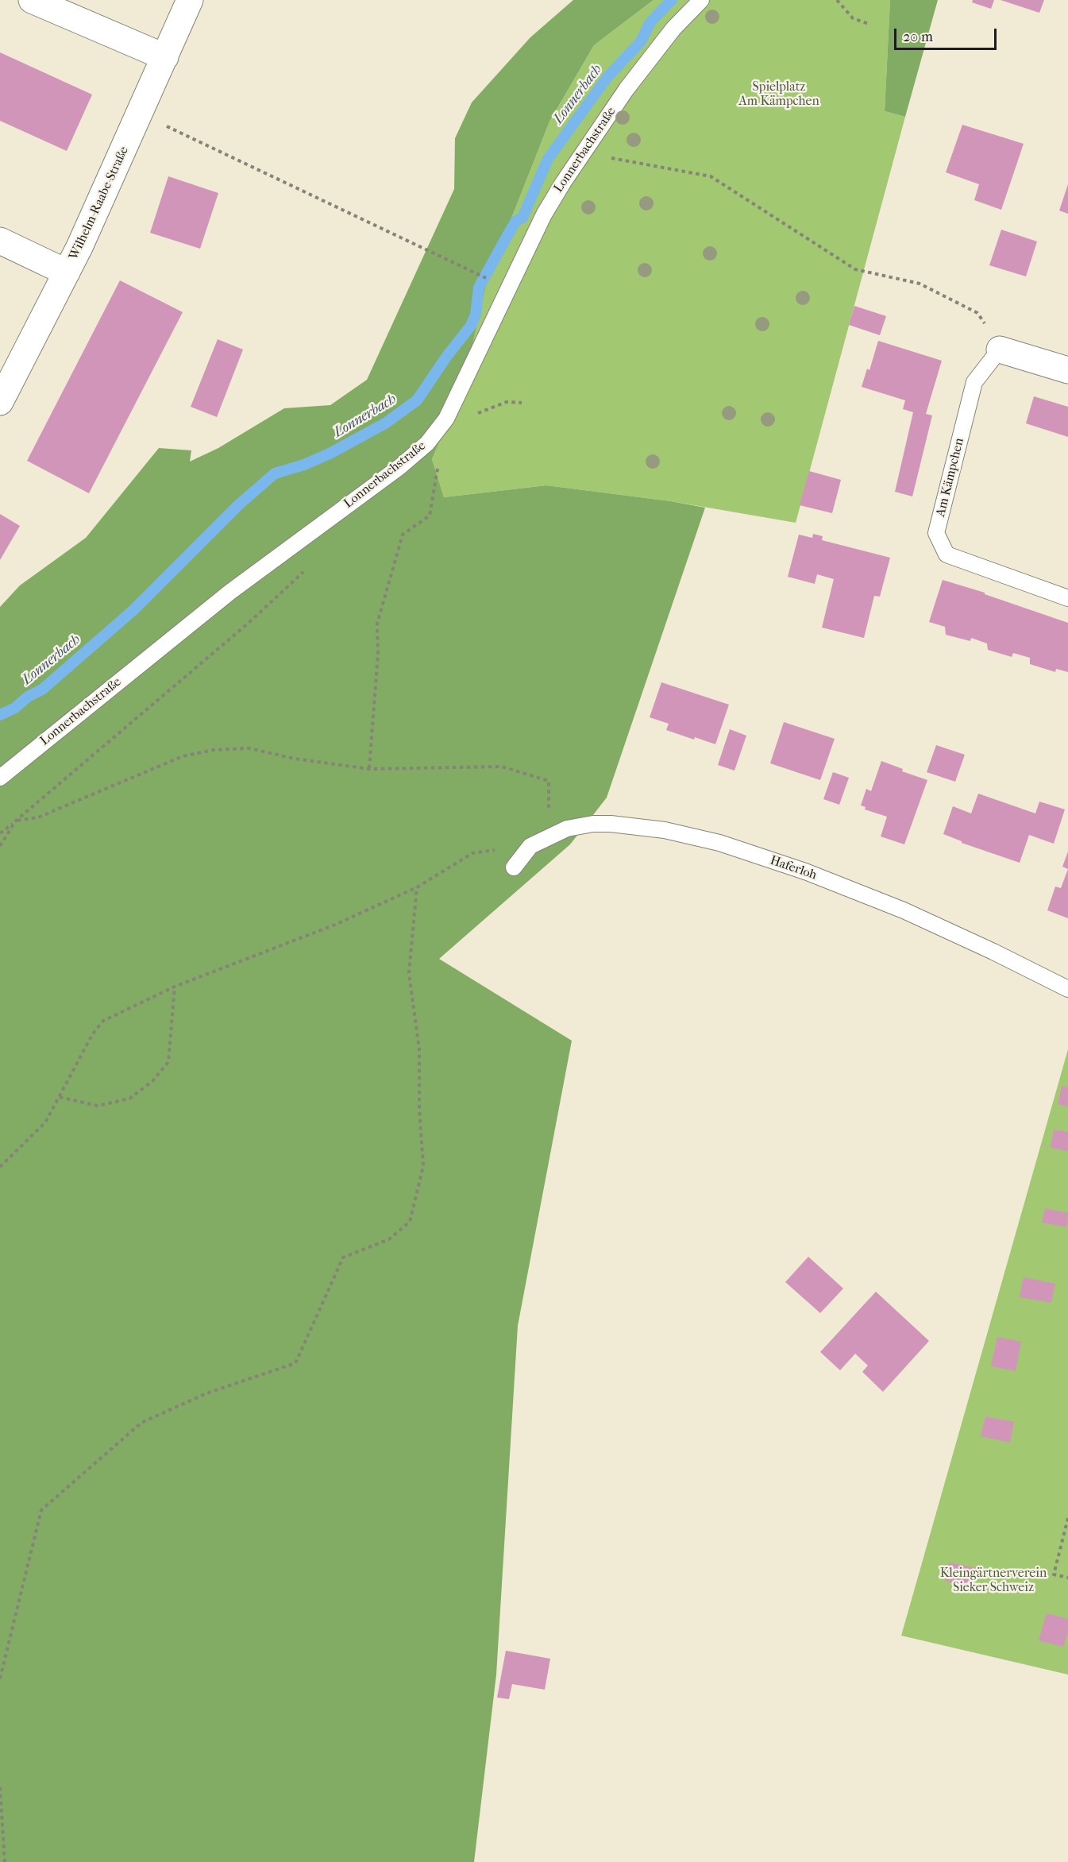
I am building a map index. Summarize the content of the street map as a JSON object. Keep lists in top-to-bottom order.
{
  "streets": {
    "street": ["Wilhelm-Raabe-Straße", "Am Kämpchen"],
    "lane": ["Lonnerbachstraße", "Haferloh"]
  },
  "water": ["Lonnerbach"],
  "parks": ["Spielplatz Am Kämpchen", "Kleingärtnerverein Sieker Schweiz"],
  "scale_bar": "20 m"
}
